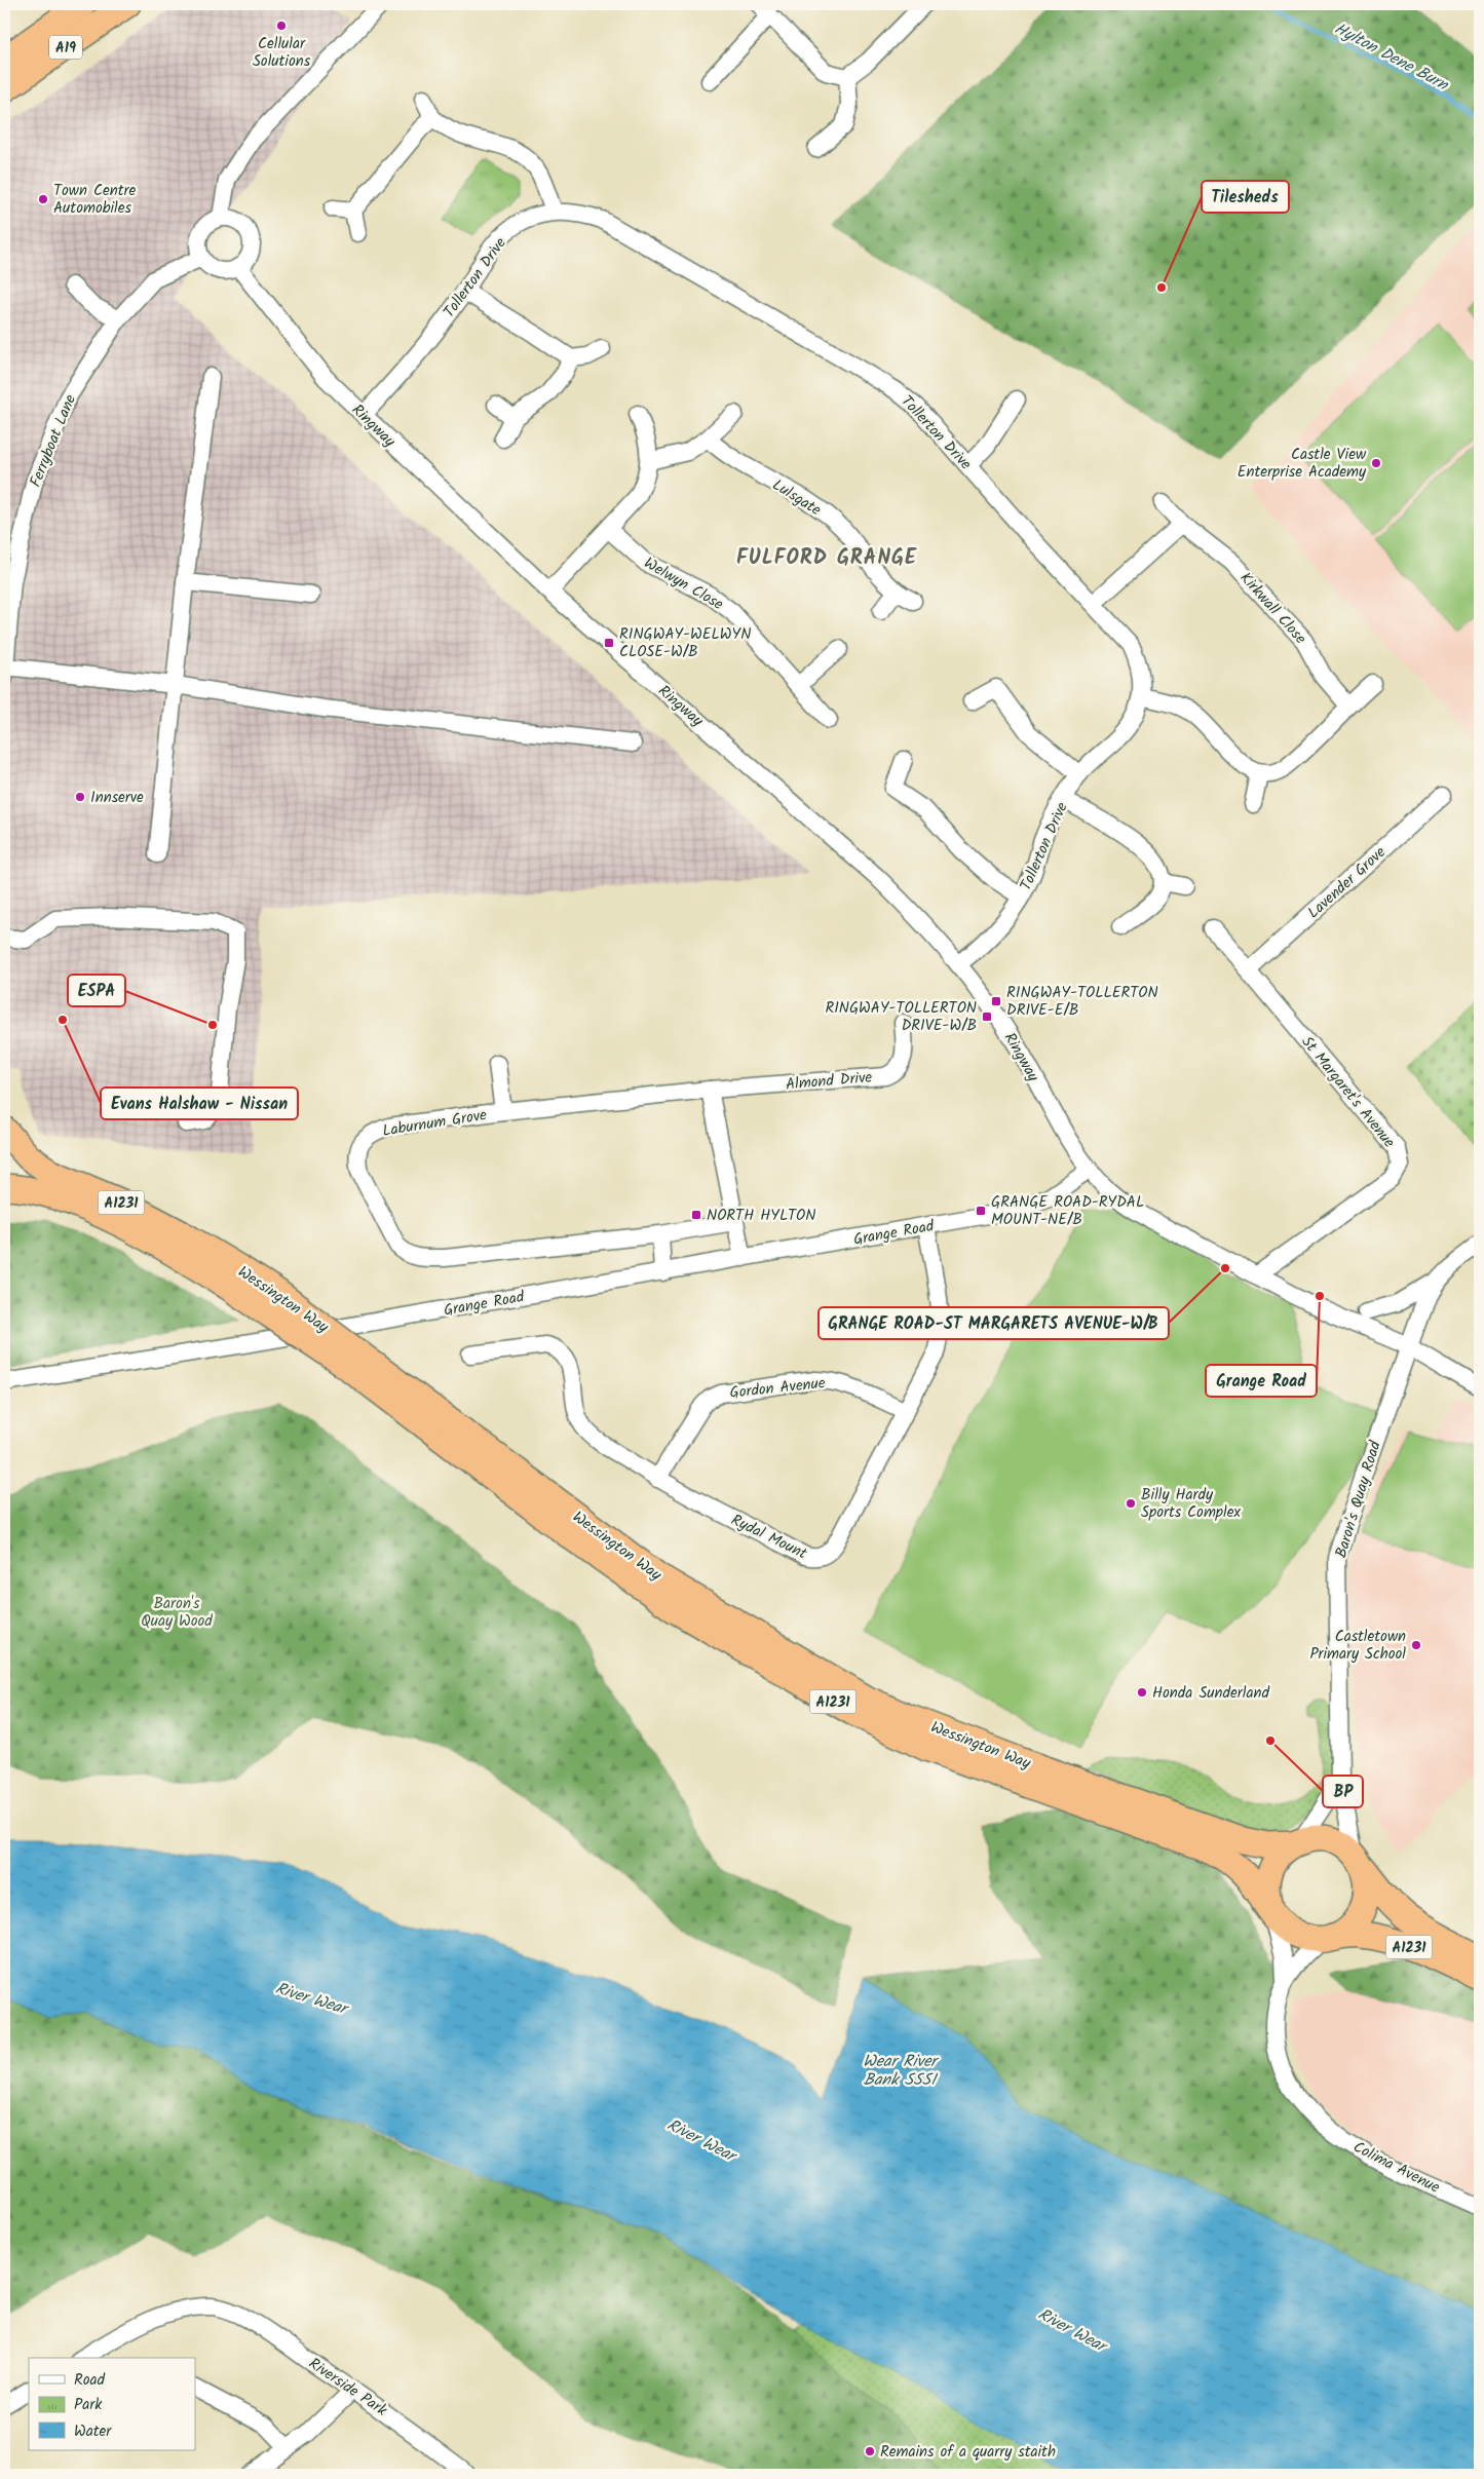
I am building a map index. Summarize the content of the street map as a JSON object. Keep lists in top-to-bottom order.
{
  "streets": {
    "highway": ["A19", "A1231", "Wessington Way"],
    "street": [
      "Tollerton Drive",
      "Ringway",
      "Ferryboat Lane",
      "Lulsgate",
      "Welwyn Close",
      "Kirkwall Close",
      "Lavender Grove",
      "Almond Drive",
      "St Margaret's Avenue",
      "Laburnum Grove",
      "Grange Road",
      "Gordon Avenue",
      "Baron's Quay Road",
      "Rydal Mount",
      "Colima Avenue",
      "Riverside Park"
    ]
  },
  "crossings": [
    ["Tollerton Drive", "Ringway"],
    ["Ringway", "Ferryboat Lane"],
    ["Ringway", "Grange Road"],
    ["Lavender Grove", "St Margaret's Avenue"],
    ["Almond Drive", "Laburnum Grove"],
    ["Grange Road", "Rydal Mount"],
    ["Wessington Way", "Baron's Quay Road"],
    ["Wessington Way", "Colima Avenue"],
    ["Gordon Avenue", "Rydal Mount"],
    ["Baron's Quay Road", "Colima Avenue"]
  ],
  "districts": ["FULFORD GRANGE"],
  "water": ["Hylton Dene Burn", "River Wear", "Wear River Bank SSSI"],
  "parks": ["Baron's Quay Wood"],
  "places": {
    "other": [
      "Cellular Solutions",
      "Town Centre Automobiles",
      "Tilesheds",
      "Castle View Enterprise Academy",
      "Innserve",
      "Evans Halshaw - Nissan",
      "ESPA",
      "GRANGE ROAD-ST MARGARETS AVENUE-W/B",
      "Grange Road",
      "Billy Hardy Sports Complex",
      "Castletown Primary School",
      "Honda Sunderland",
      "BP",
      "Remains of a quarry staith"
    ],
    "transit": [
      "RINGWAY-WELWYN CLOSE-W/B",
      "RINGWAY-TOLLERTON DRIVE-E/B",
      "RINGWAY-TOLLERTON DRIVE-W/B",
      "GRANGE ROAD-RYDAL MOUNT-NE/B",
      "NORTH HYLTON"
    ]
  },
  "legend": ["Road", "Park", "Water"]
}
